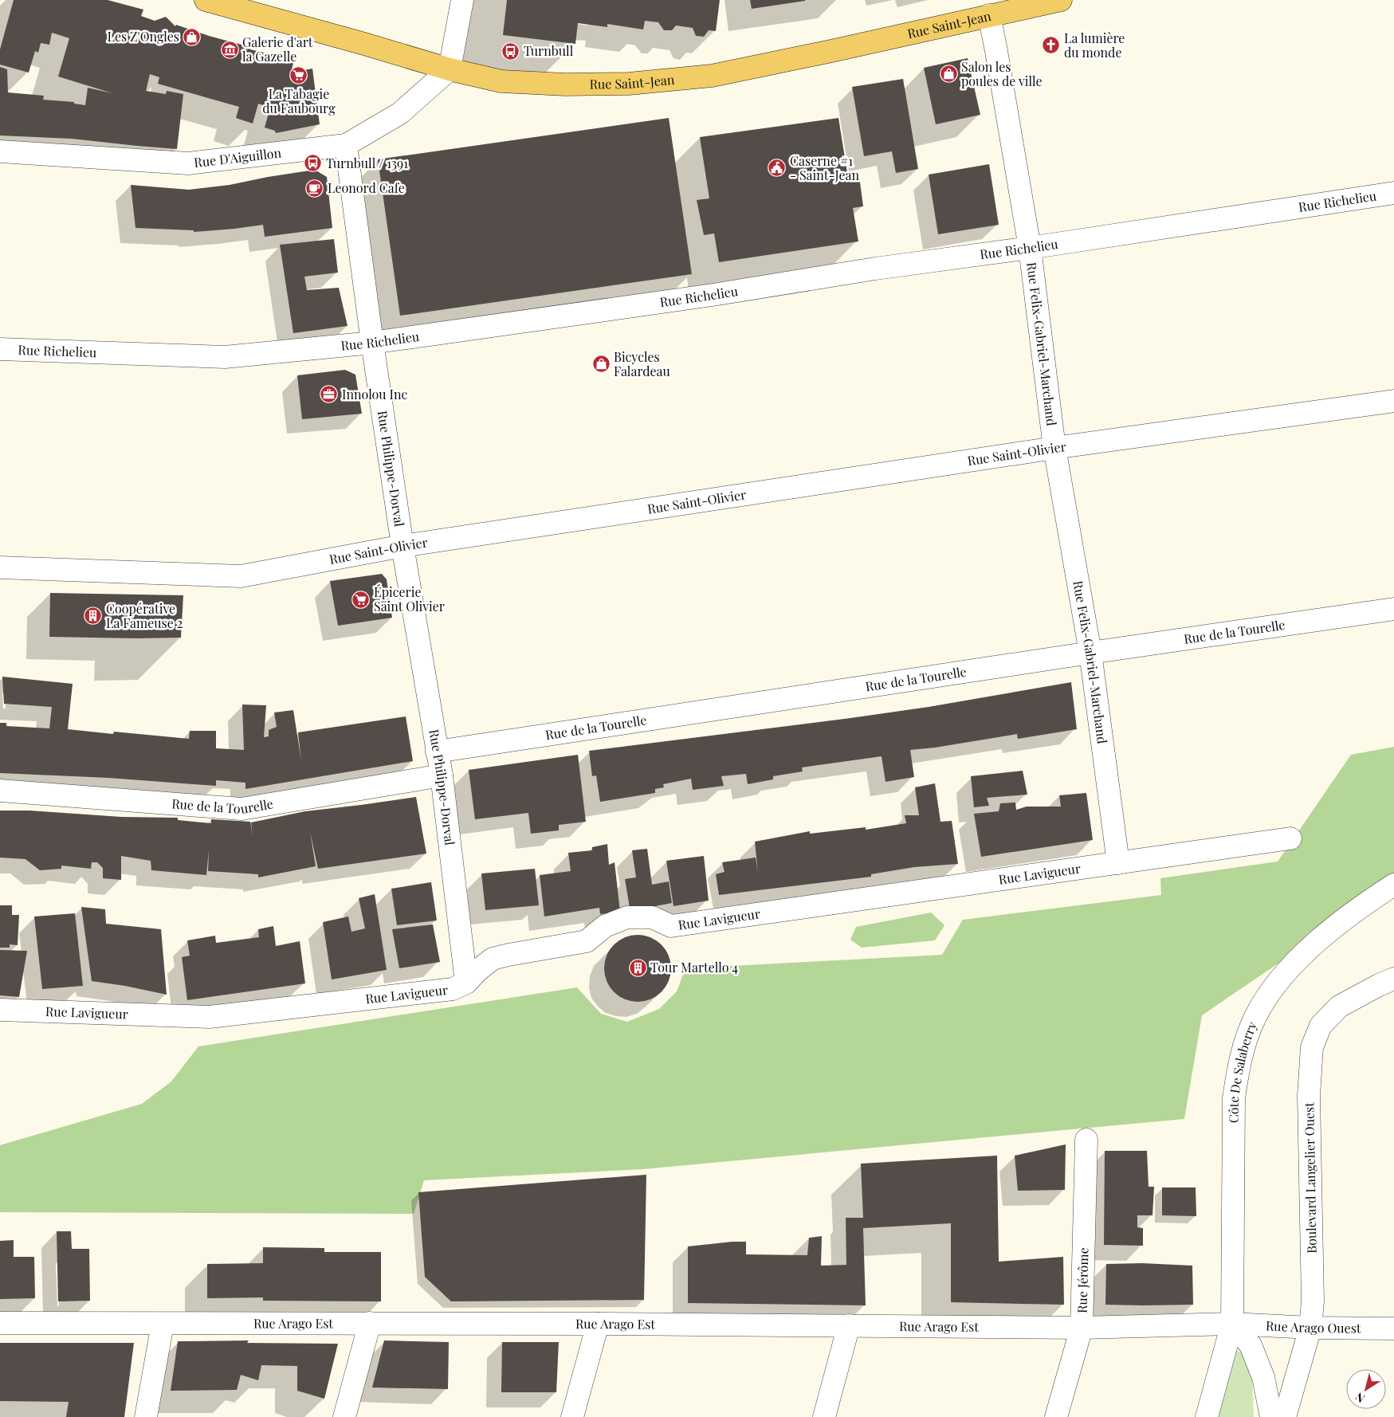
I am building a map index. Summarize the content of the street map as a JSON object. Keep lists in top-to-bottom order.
{
  "streets": {
    "main road": ["Rue Saint-Jean"],
    "street": [
      "Rue D'Aiguillon",
      "Rue Richelieu",
      "Rue Felix-Gabriel-Marchand",
      "Rue Saint-Olivier",
      "Rue Philippe-Dorval",
      "Rue de la Tourelle",
      "Rue Lavigueur",
      "Côte De Salaberry",
      "Boulevard Langelier Ouest",
      "Rue Jérôme",
      "Rue Arago Est",
      "Rue Arago Ouest"
    ]
  },
  "crossings": [
    ["Rue Saint-Jean", "Rue D'Aiguillon"],
    ["Rue Saint-Jean", "Rue Felix-Gabriel-Marchand"],
    ["Rue D'Aiguillon", "Rue Philippe-Dorval"],
    ["Rue Richelieu", "Rue Felix-Gabriel-Marchand"],
    ["Rue Richelieu", "Rue Philippe-Dorval"],
    ["Rue Felix-Gabriel-Marchand", "Rue Saint-Olivier"],
    ["Rue Felix-Gabriel-Marchand", "Rue de la Tourelle"],
    ["Rue Felix-Gabriel-Marchand", "Rue Lavigueur"],
    ["Rue Saint-Olivier", "Rue Philippe-Dorval"],
    ["Rue Philippe-Dorval", "Rue de la Tourelle"],
    ["Rue Philippe-Dorval", "Rue Lavigueur"],
    ["Côte De Salaberry", "Rue Arago Est"],
    ["Côte De Salaberry", "Rue Arago Ouest"],
    ["Boulevard Langelier Ouest", "Rue Arago Ouest"],
    ["Rue Jérôme", "Rue Arago Est"],
    ["Rue Arago Est", "Rue Arago Ouest"]
  ],
  "places": {
    "shop": ["Les Z'Ongles", "Salon les poules de ville", "Bicycles Falardeau"],
    "church": ["La lumière du monde"],
    "museum": ["Galerie d'art la Gazelle"],
    "bus stop": ["Turnbull", "Turnbull / 1391"],
    "supermarket": ["La Tabagie du Faubourg", "Épicerie Saint Olivier"],
    "public building": ["Caserne #1 - Saint-Jean"],
    "cafe": ["Leonord Cafe"],
    "office": ["Innolou Inc"],
    "building": ["Coopérative La Fameuse 2", "Tour Martello 4"]
  },
  "north": "bottom left"
}
